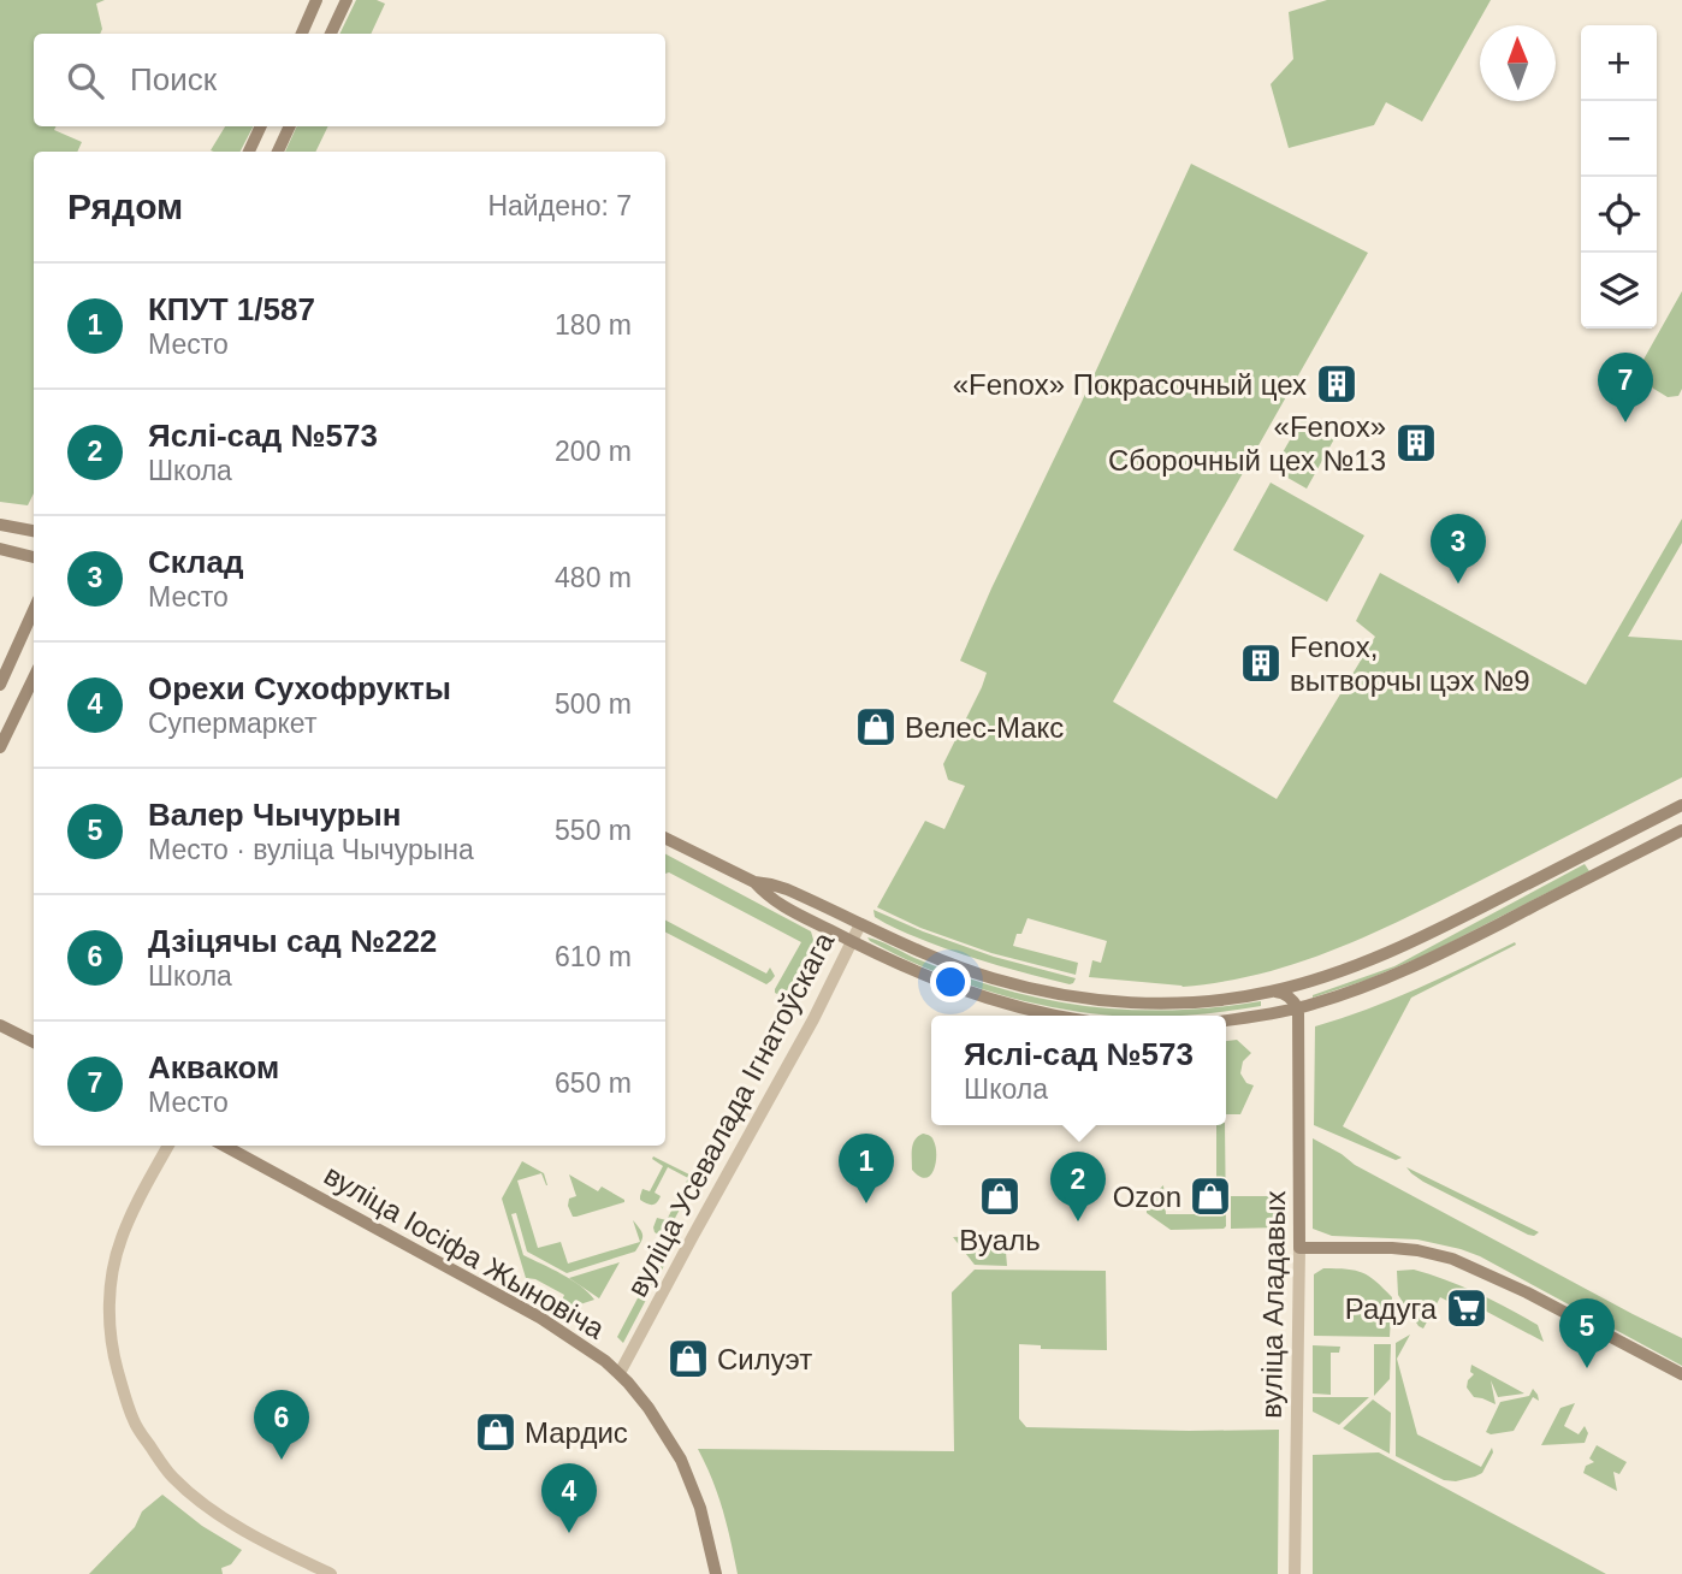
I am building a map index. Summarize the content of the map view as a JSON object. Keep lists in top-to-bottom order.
{
  "streets": {
    "main road": ["вуліца Іосіфа Жыновіча", "вуліца Аладавых"],
    "street": ["вуліца Усевалада Ігнатоўскага"]
  },
  "crossings": [
    ["вуліца Усевалада Ігнатоўскага", "вуліца Іосіфа Жыновіча"]
  ],
  "places": {
    "building": ["«Fenox» Покрасочный цех", "«Fenox» Сборочный цех №13", "Fenox, вытворчы цэх №9"],
    "shop": [
      "Велес-Макс",
      "Вуаль",
      "Ozon",
      "Силуэт",
      "Мардис"
    ],
    "supermarket": ["Радуга"]
  },
  "north": "top",
  "page": {
    "map_buttons": ["+", "−"],
    "search": "Поиск",
    "heading": ["Рядом", "Найдено: 7"],
    "list": [
      {
        "mark": "1",
        "name": "КПУТ 1/587",
        "note": "Место",
        "value": "180 m"
      },
      {
        "mark": "2",
        "name": "Яслі-сад №573",
        "note": "Школа",
        "value": "200 m"
      },
      {
        "mark": "3",
        "name": "Склад",
        "note": "Место",
        "value": "480 m"
      },
      {
        "mark": "4",
        "name": "Орехи Сухофрукты",
        "note": "Супермаркет",
        "value": "500 m"
      },
      {
        "mark": "5",
        "name": "Валер Чычурын",
        "note": "Место · вуліца Чычурына",
        "value": "550 m"
      },
      {
        "mark": "6",
        "name": "Дзіцячы сад №222",
        "note": "Школа",
        "value": "610 m"
      },
      {
        "mark": "7",
        "name": "Акваком",
        "note": "Место",
        "value": "650 m"
      }
    ],
    "pins": [
      "7",
      "3",
      "1",
      "2",
      "5",
      "6",
      "4"
    ],
    "popup": ["Яслі-сад №573", "Школа"]
  }
}
